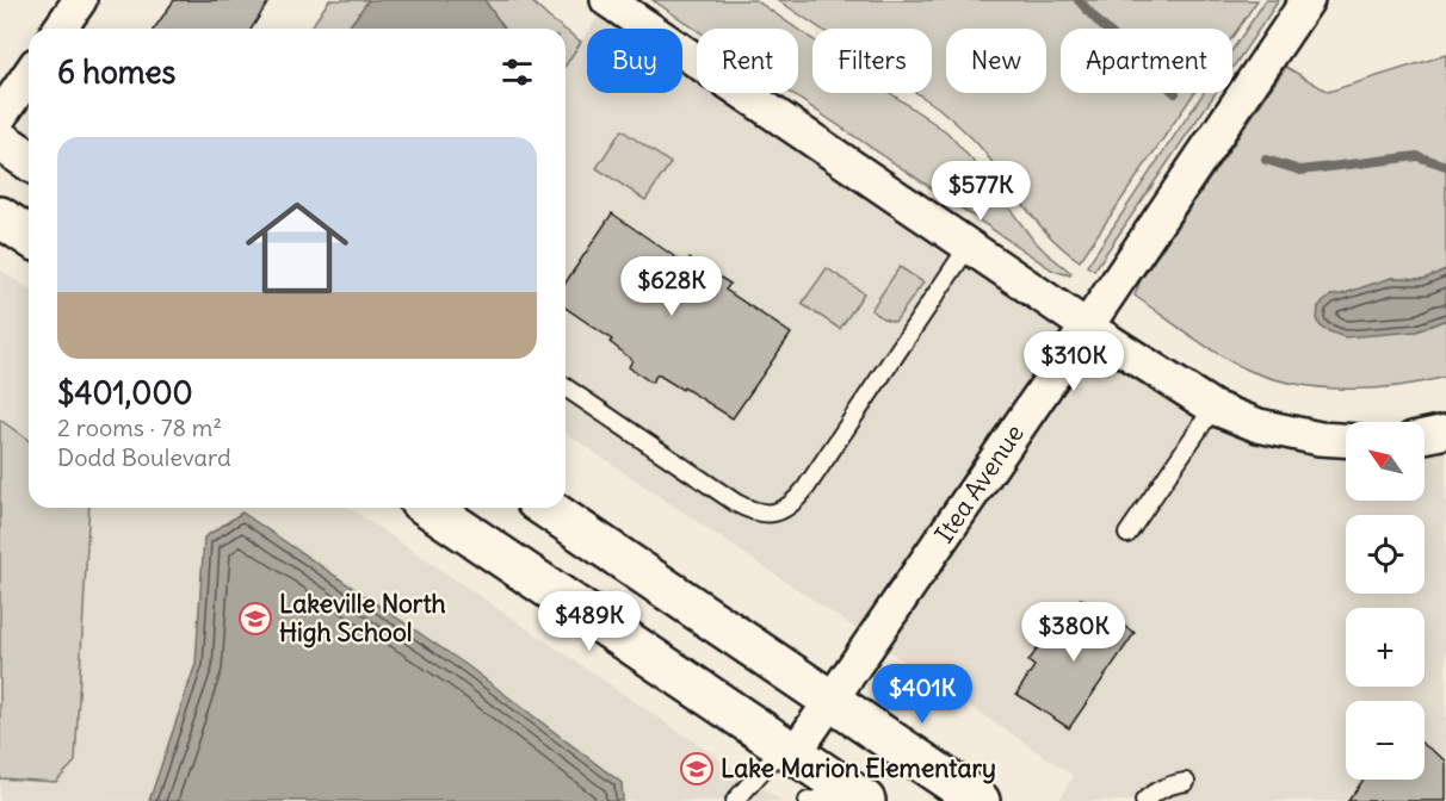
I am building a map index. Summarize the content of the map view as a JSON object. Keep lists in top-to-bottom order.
{
  "streets": {
    "street": ["Itea Avenue"]
  },
  "places": {
    "school or university": ["Lakeville North High School", "Lake Marion Elementary"]
  },
  "north": "top left",
  "page": {
    "chip": [
      "Buy",
      "Rent",
      "Filters",
      "New",
      "Apartment"
    ],
    "heading": "6 homes",
    "list": [
      {
        "name": "$401,000",
        "note": "2 rooms · 78 m² · Dodd Boulevard"
      }
    ],
    "price": [
      "$577K",
      "$628K",
      "$310K",
      "$489K",
      "$380K",
      "$401K"
    ],
    "map_buttons": ["+", "−"]
  }
}
